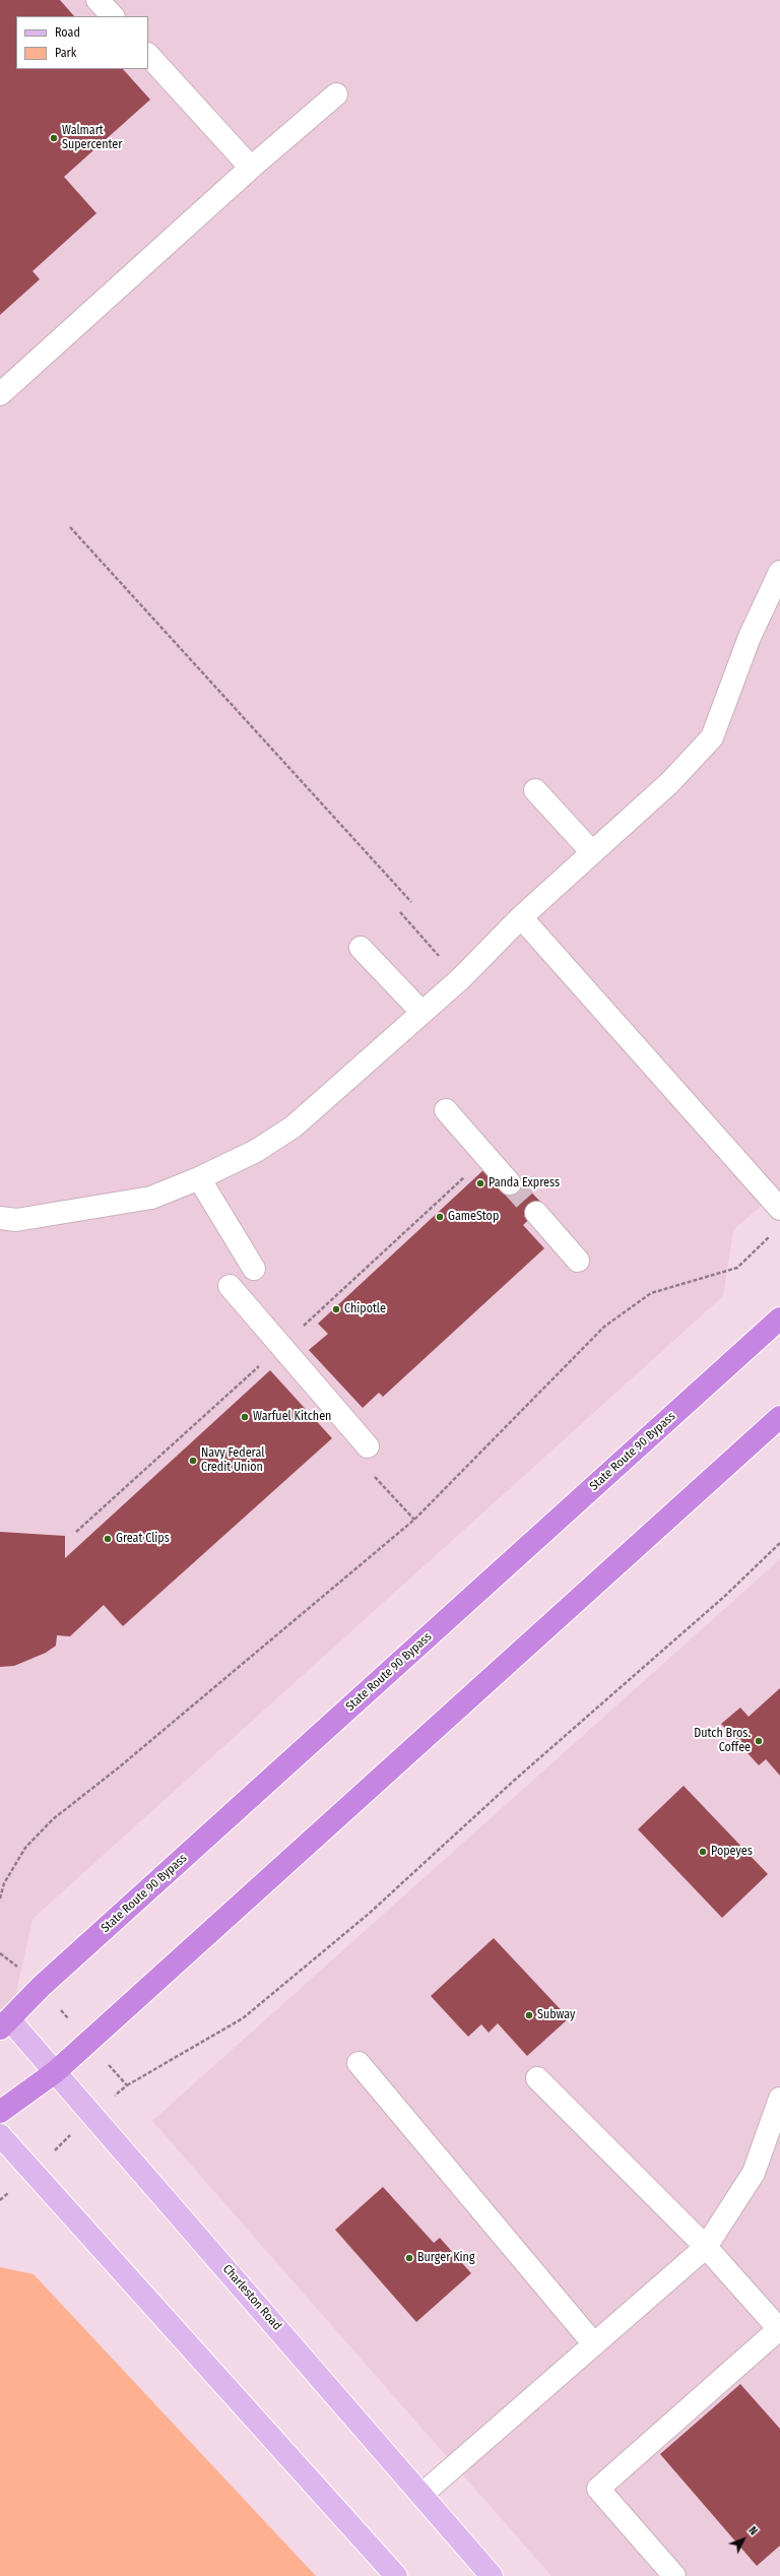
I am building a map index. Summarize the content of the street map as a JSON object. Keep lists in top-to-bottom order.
{
  "streets": {
    "highway": ["State Route 90 Bypass"],
    "main road": ["Charleston Road"]
  },
  "crossings": [
    ["State Route 90 Bypass", "Charleston Road"]
  ],
  "places": [
    "Walmart Supercenter",
    "Panda Express",
    "GameStop",
    "Chipotle",
    "Warfuel Kitchen",
    "Navy Federal Credit Union",
    "Great Clips",
    "Dutch Bros. Coffee",
    "Popeyes",
    "Subway",
    "Burger King"
  ],
  "legend": ["Road", "Park"],
  "north": "top right"
}
